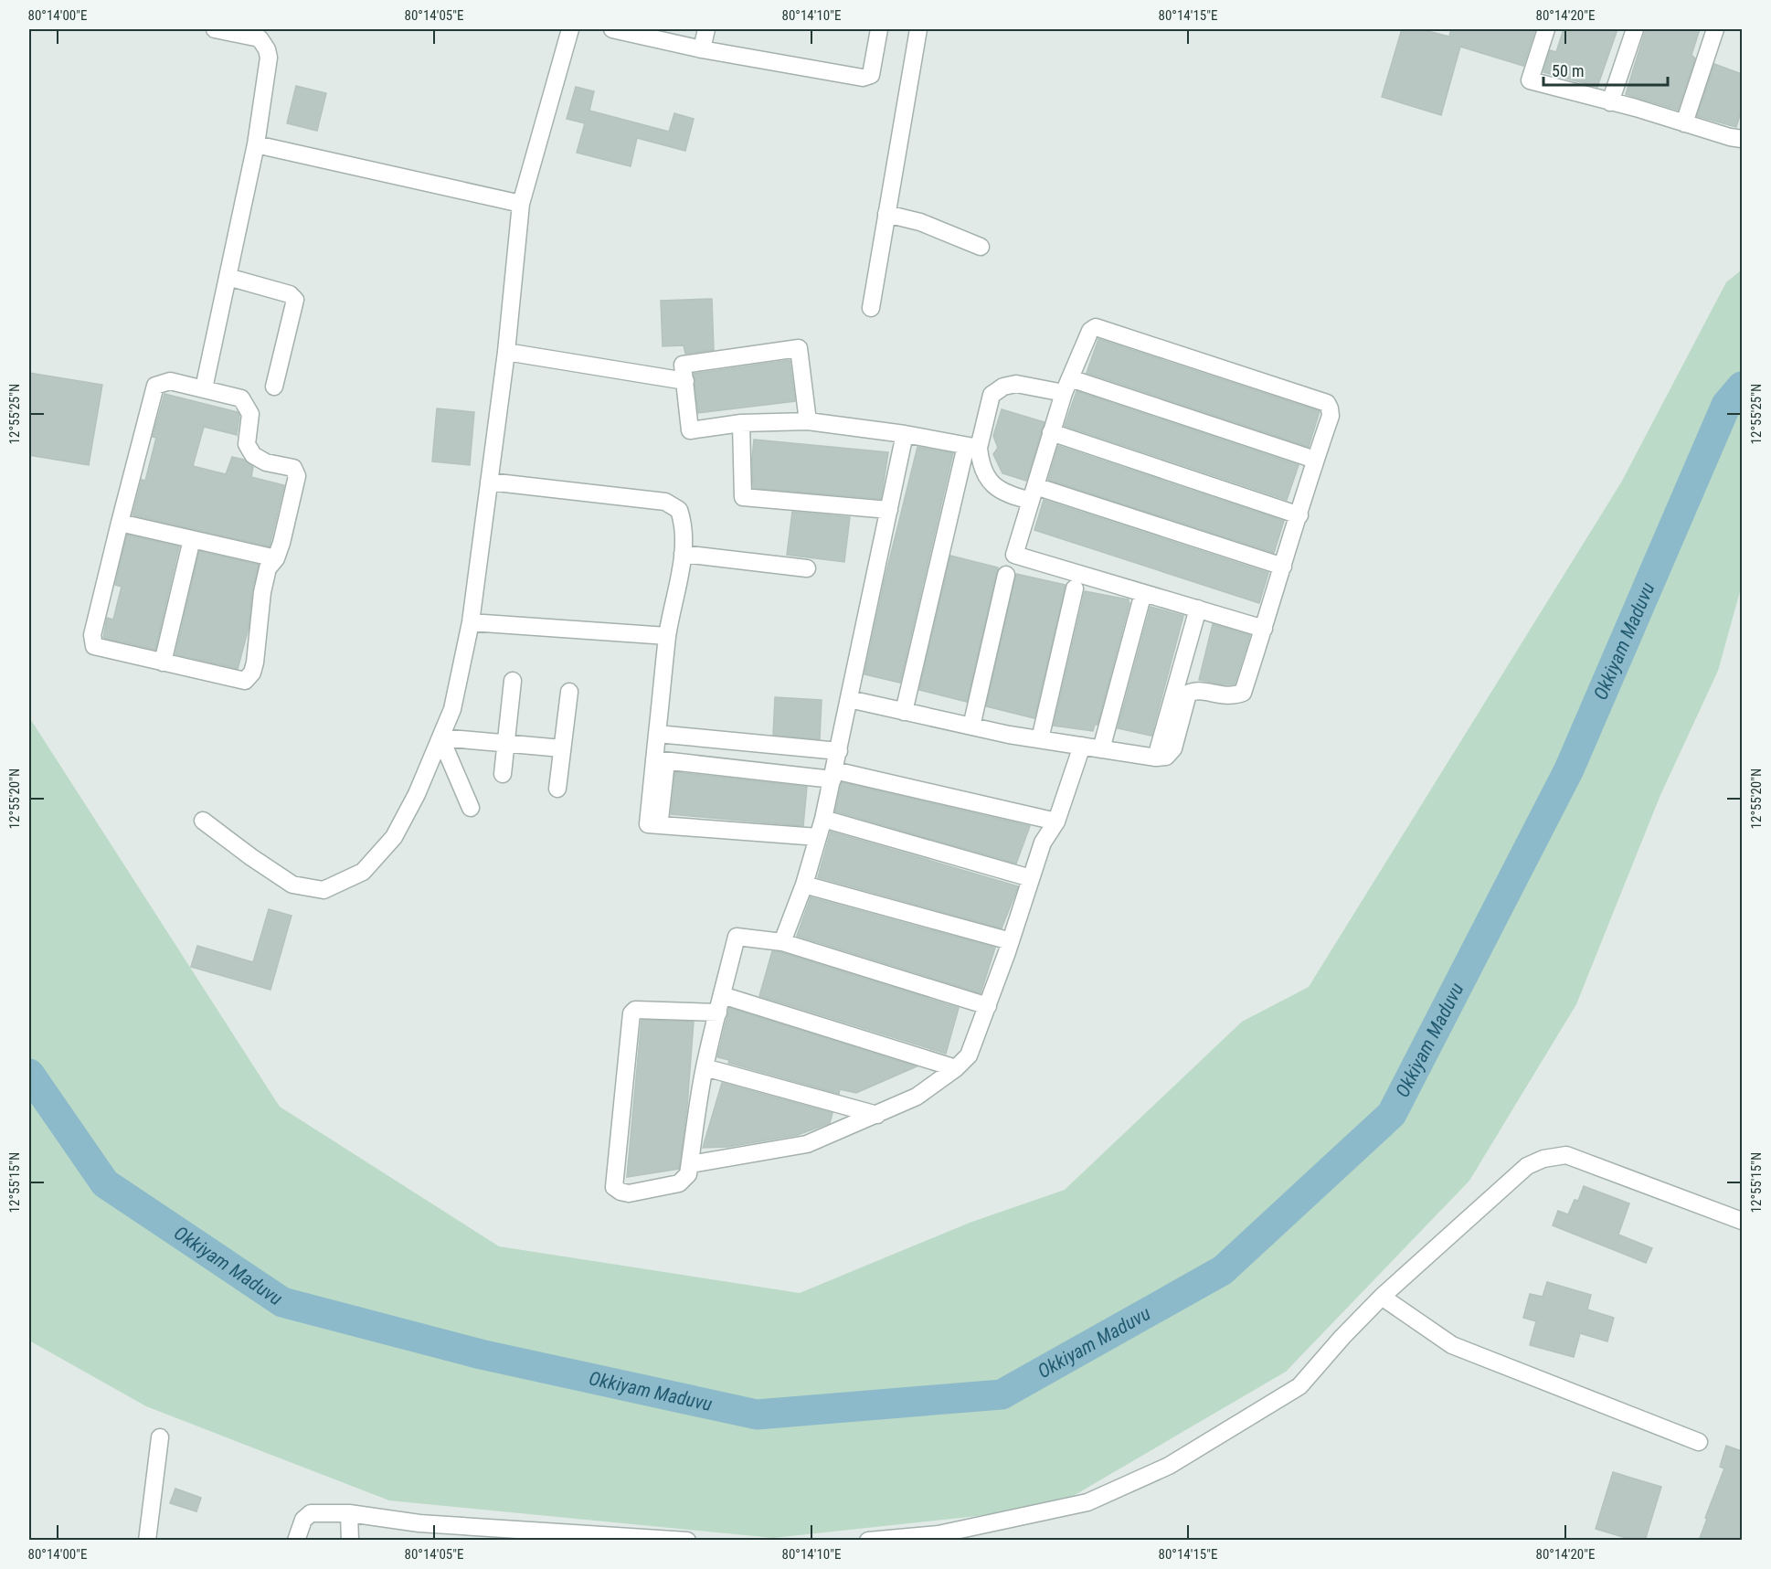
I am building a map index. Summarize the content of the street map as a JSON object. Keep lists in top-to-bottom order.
{
  "water": ["Okkiyam Maduvu"],
  "scale_bar": "50 m",
  "coordinates": [
    "80°14'00\"E",
    "80°14'05\"E",
    "80°14'10\"E",
    "80°14'15\"E",
    "80°14'20\"E",
    "12°55'25\"N",
    "12°55'20\"N",
    "12°55'15\"N"
  ]
}
